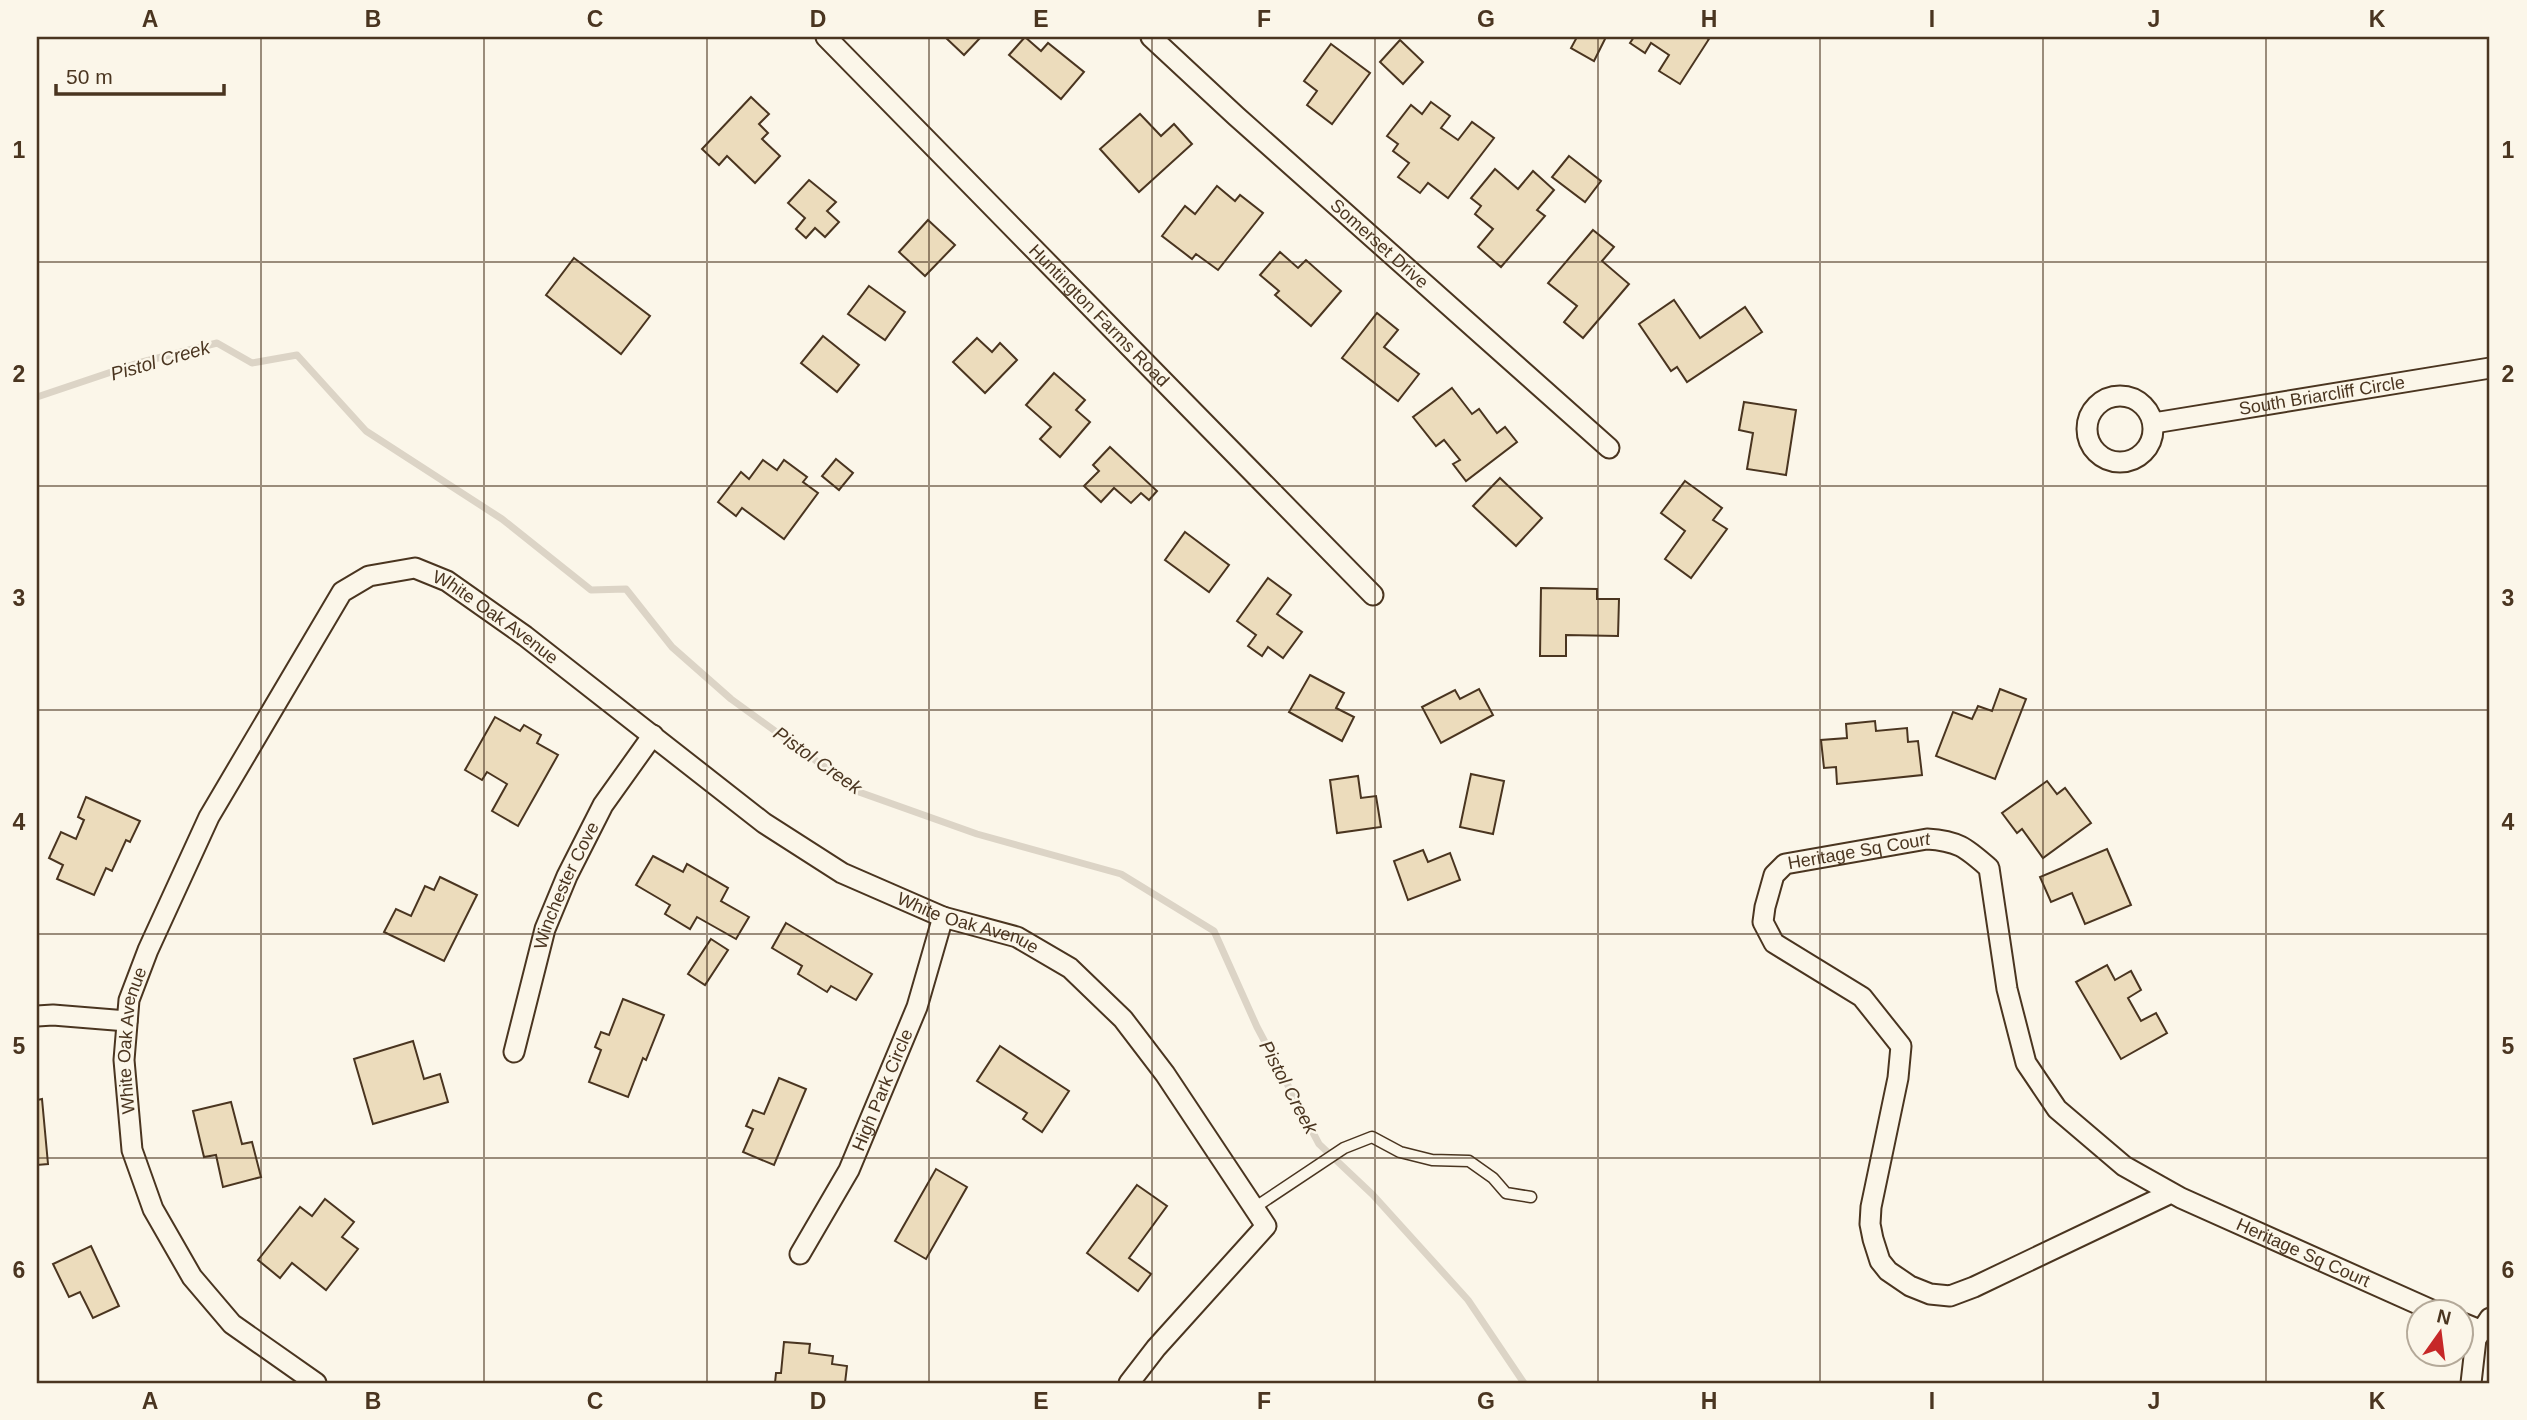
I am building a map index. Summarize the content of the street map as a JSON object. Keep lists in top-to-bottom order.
{
  "streets": {
    "street": [
      "Somerset Drive",
      "Huntington Farms Road",
      "South Briarcliff Circle",
      "White Oak Avenue",
      "Heritage Sq Court",
      "Winchester Cove",
      "High Park Circle"
    ]
  },
  "crossings": [
    ["White Oak Avenue", "Winchester Cove"],
    ["White Oak Avenue", "High Park Circle"]
  ],
  "water": ["Pistol Creek"],
  "scale_bar": "50 m",
  "north": "top",
  "grid": {
    "columns": [
      "A",
      "B",
      "C",
      "D",
      "E",
      "F",
      "G",
      "H",
      "I",
      "J",
      "K"
    ],
    "rows": [
      "1",
      "2",
      "3",
      "4",
      "5",
      "6"
    ]
  }
}
